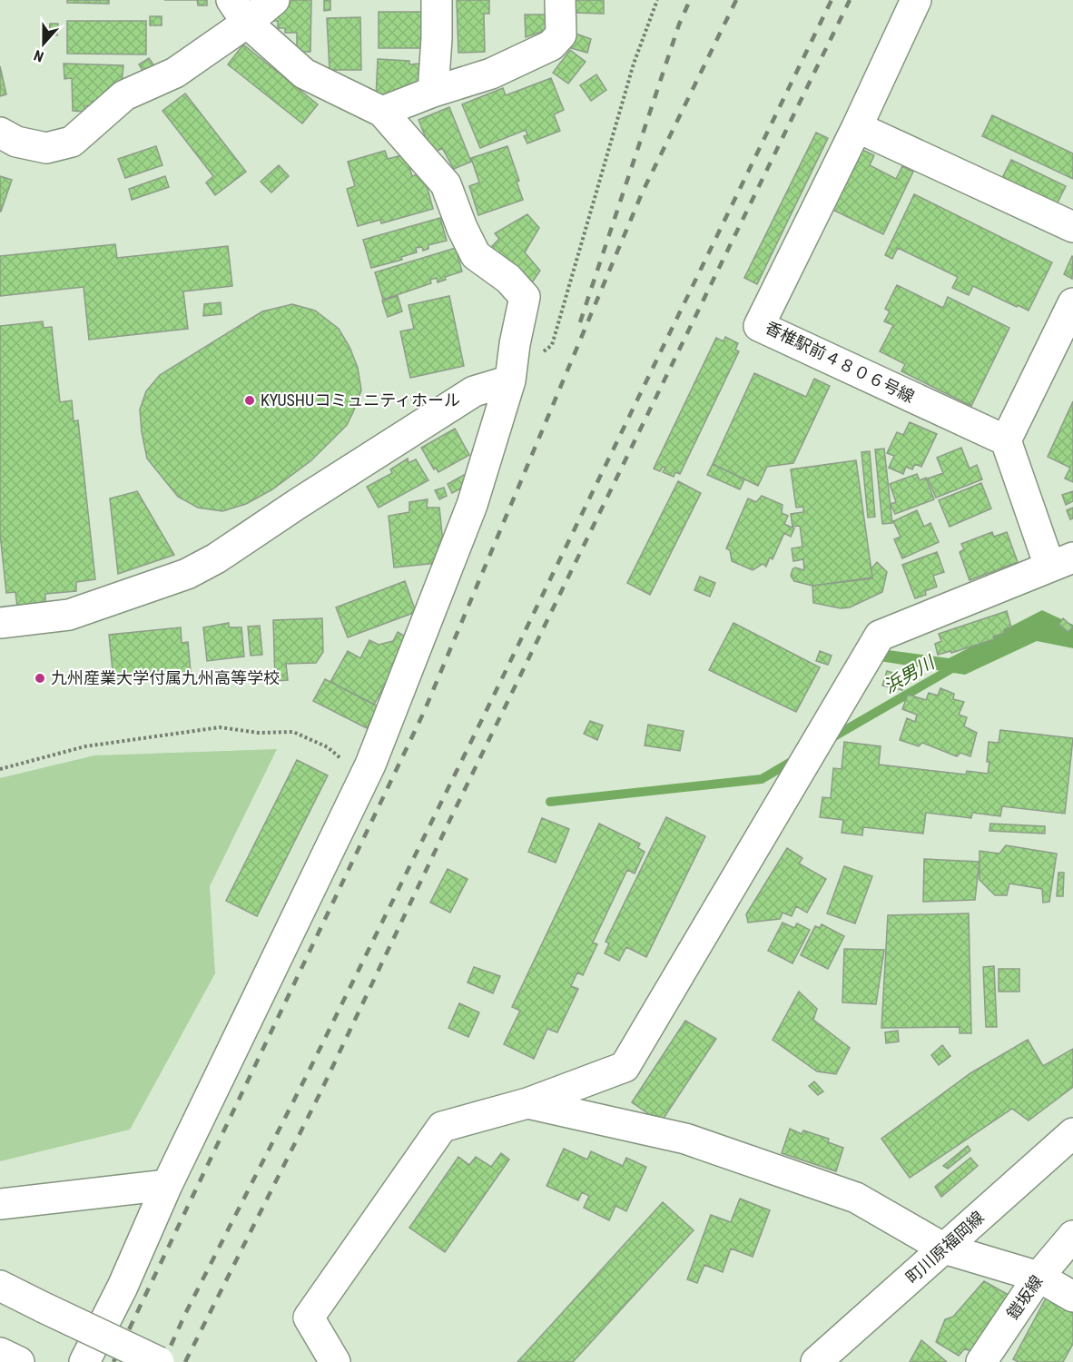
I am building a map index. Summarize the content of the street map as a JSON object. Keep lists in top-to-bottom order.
{
  "streets": {
    "street": ["香椎駅前４８０６号線", "町川原福岡線", "鎧坂線"]
  },
  "water": ["浜男川"],
  "places": ["KYUSHUコミュニティホール", "九州産業大学付属九州高等学校"],
  "north": "bottom"
}
